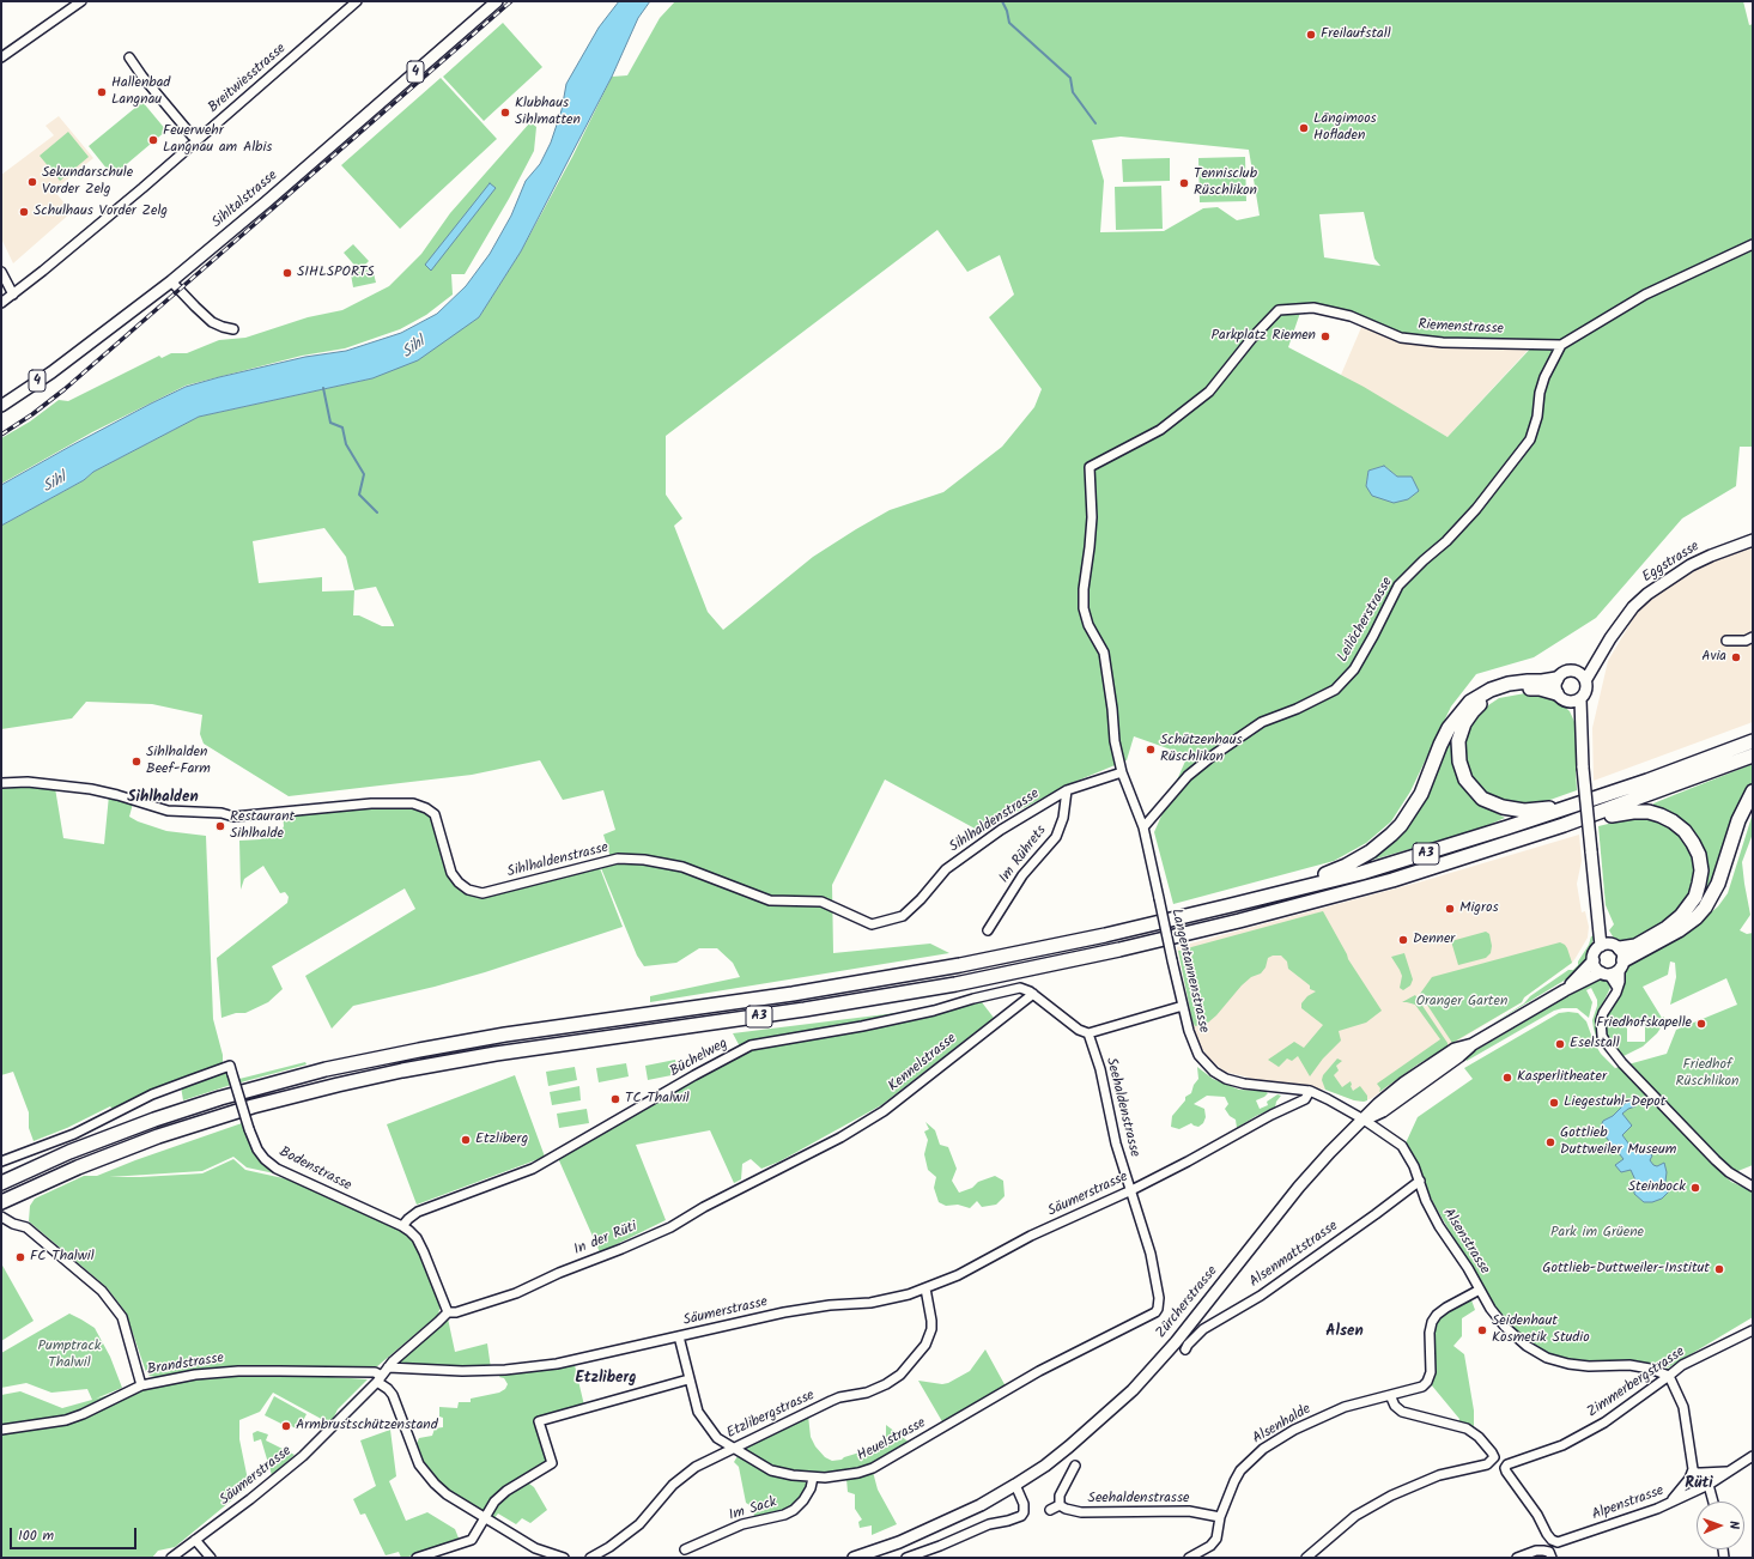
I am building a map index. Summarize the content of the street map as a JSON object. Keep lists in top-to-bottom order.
{
  "streets": {
    "highway": ["A3"],
    "main road": [
      "4",
      "Sihltalstrasse",
      "Eggstrasse",
      "Zürcherstrasse"
    ],
    "street": [
      "Breitwiesstrasse",
      "Riemenstrasse",
      "Leilöcherstrasse",
      "Sihlhaldenstrasse",
      "Im Rührets",
      "Langentannenstrasse",
      "Büchelweg",
      "Kennelstrasse",
      "Seehaldenstrasse",
      "Bodenstrasse",
      "Säumerstrasse",
      "In der Rüti",
      "Alsenstrasse",
      "Alsenmattstrasse",
      "Brandstrasse",
      "Zimmerbergstrasse",
      "Etzlibergstrasse",
      "Alsenhalde",
      "Heuelstrasse",
      "Alpenstrasse",
      "Im Sack"
    ]
  },
  "crossings": [
    ["Riemenstrasse", "Leilöcherstrasse"],
    ["Riemenstrasse", "Langentannenstrasse"],
    ["Leilöcherstrasse", "Langentannenstrasse"],
    ["Sihlhaldenstrasse", "Im Rührets"],
    ["Sihlhaldenstrasse", "Langentannenstrasse"],
    ["Langentannenstrasse", "Säumerstrasse"],
    ["Langentannenstrasse", "Alsenstrasse"],
    ["Langentannenstrasse", "Zürcherstrasse"],
    ["Büchelweg", "Kennelstrasse"],
    ["Büchelweg", "Bodenstrasse"],
    ["Kennelstrasse", "In der Rüti"],
    ["Seehaldenstrasse", "Säumerstrasse"],
    ["Seehaldenstrasse", "Alsenhalde"],
    ["Seehaldenstrasse", "Heuelstrasse"],
    ["Bodenstrasse", "In der Rüti"],
    ["Säumerstrasse", "Brandstrasse"],
    ["Säumerstrasse", "Etzlibergstrasse"],
    ["Säumerstrasse", "Heuelstrasse"],
    ["Alsenstrasse", "Alsenmattstrasse"],
    ["Alsenstrasse", "Zürcherstrasse"],
    ["Alsenstrasse", "Alsenhalde"],
    ["Zimmerbergstrasse", "Alpenstrasse"],
    ["Etzlibergstrasse", "Heuelstrasse"],
    ["Heuelstrasse", "Im Sack"]
  ],
  "districts": [
    "Sihlhalden",
    "Alsen",
    "Etzliberg",
    "Rüti"
  ],
  "water": ["Sihl"],
  "parks": [
    "Oranger Garten",
    "Friedhof Rüschlikon",
    "Park im Grüene",
    "Pumptrack Thalwil"
  ],
  "places": [
    "Freilaufstall",
    "Hallenbad Langnau",
    "Klubhaus Sihlmatten",
    "Längimoos Hofladen",
    "Feuerwehr Langnau am Albis",
    "Sekundarschule Vorder Zelg",
    "Tennisclub Rüschlikon",
    "Schulhaus Vorder Zelg",
    "SIHLSPORTS",
    "Parkplatz Riemen",
    "Avia",
    "Schützenhaus Rüschlikon",
    "Sihlhalden Beef-Farm",
    "Restaurant Sihlhalde",
    "Migros",
    "Denner",
    "Friedhofskapelle",
    "Eselstall",
    "Kasperlitheater",
    "TC Thalwil",
    "Liegestuhl-Depot",
    "Etzliberg",
    "Gottlieb Duttweiler Museum",
    "Steinbock",
    "FC Thalwil",
    "Gottlieb-Duttweiler-Institut",
    "Seidenhaut Kosmetik Studio",
    "Armbrustschützenstand"
  ],
  "scale_bar": "100 m",
  "north": "right"
}
